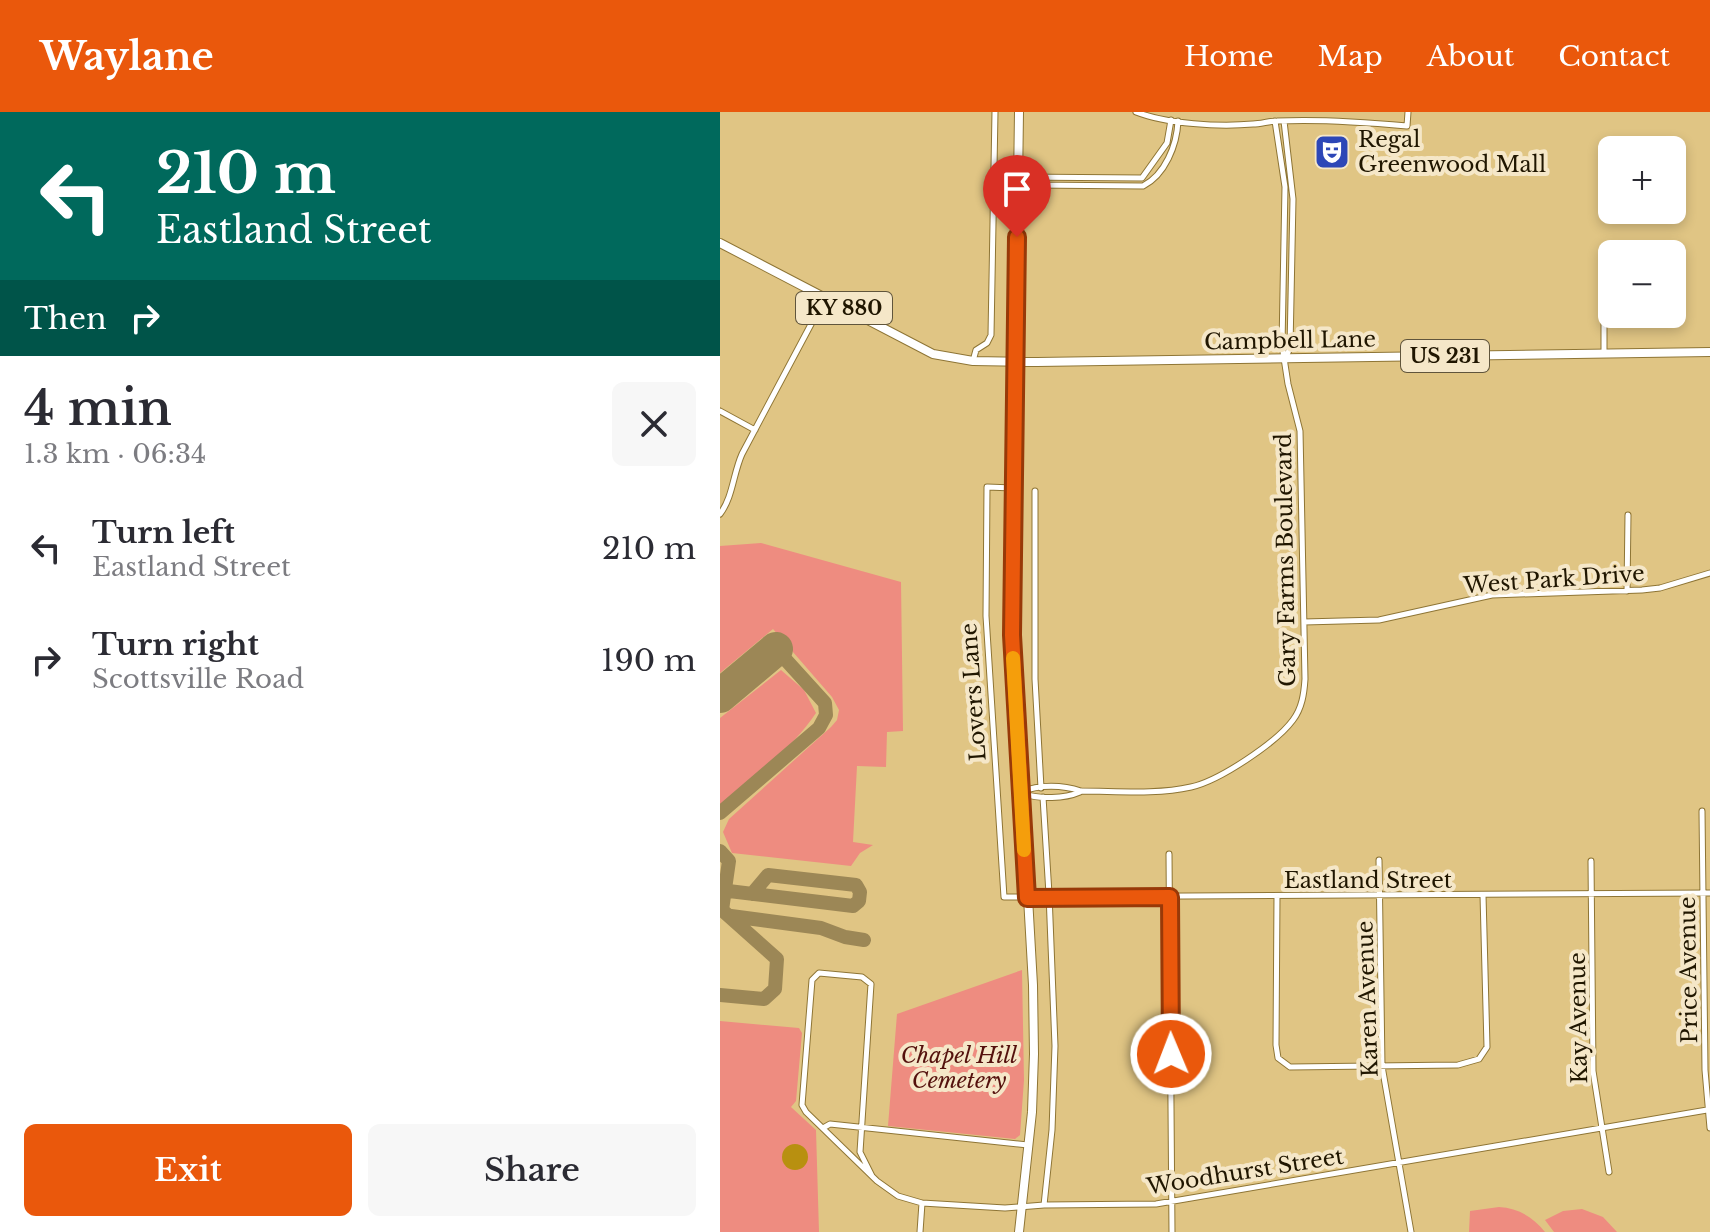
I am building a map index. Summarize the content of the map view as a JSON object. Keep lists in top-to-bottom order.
{
  "streets": {
    "main road": ["KY 880", "Campbell Lane", "US 231"],
    "street": [
      "Gary Farms Boulevard",
      "West Park Drive",
      "Lovers Lane",
      "Eastland Street",
      "Price Avenue",
      "Karen Avenue",
      "Kay Avenue",
      "Woodhurst Street"
    ]
  },
  "crossings": [
    ["KY 880", "Campbell Lane"],
    ["Campbell Lane", "Gary Farms Boulevard"],
    ["Gary Farms Boulevard", "West Park Drive"],
    ["Lovers Lane", "Eastland Street"],
    ["Eastland Street", "Price Avenue"],
    ["Eastland Street", "Karen Avenue"],
    ["Eastland Street", "Kay Avenue"],
    ["Price Avenue", "Woodhurst Street"],
    ["Karen Avenue", "Woodhurst Street"],
    ["Kay Avenue", "Woodhurst Street"]
  ],
  "parks": ["Chapel Hill Cemetery"],
  "places": {
    "theatre": ["Regal Greenwood Mall"]
  },
  "page": {
    "header": "Waylane",
    "nav": [
      "Home",
      "Map",
      "About",
      "Contact"
    ],
    "turn": ["210 m", "Eastland Street"],
    "map_buttons": ["+", "−"],
    "then": "Then",
    "heading": ["4 min", "1.3 km · 06:34"],
    "list": [
      {
        "name": "Turn left",
        "note": "Eastland Street",
        "value": "210 m"
      },
      {
        "name": "Turn right",
        "note": "Scottsville Road",
        "value": "190 m"
      }
    ],
    "buttons": ["Exit", "Share"]
  }
}
